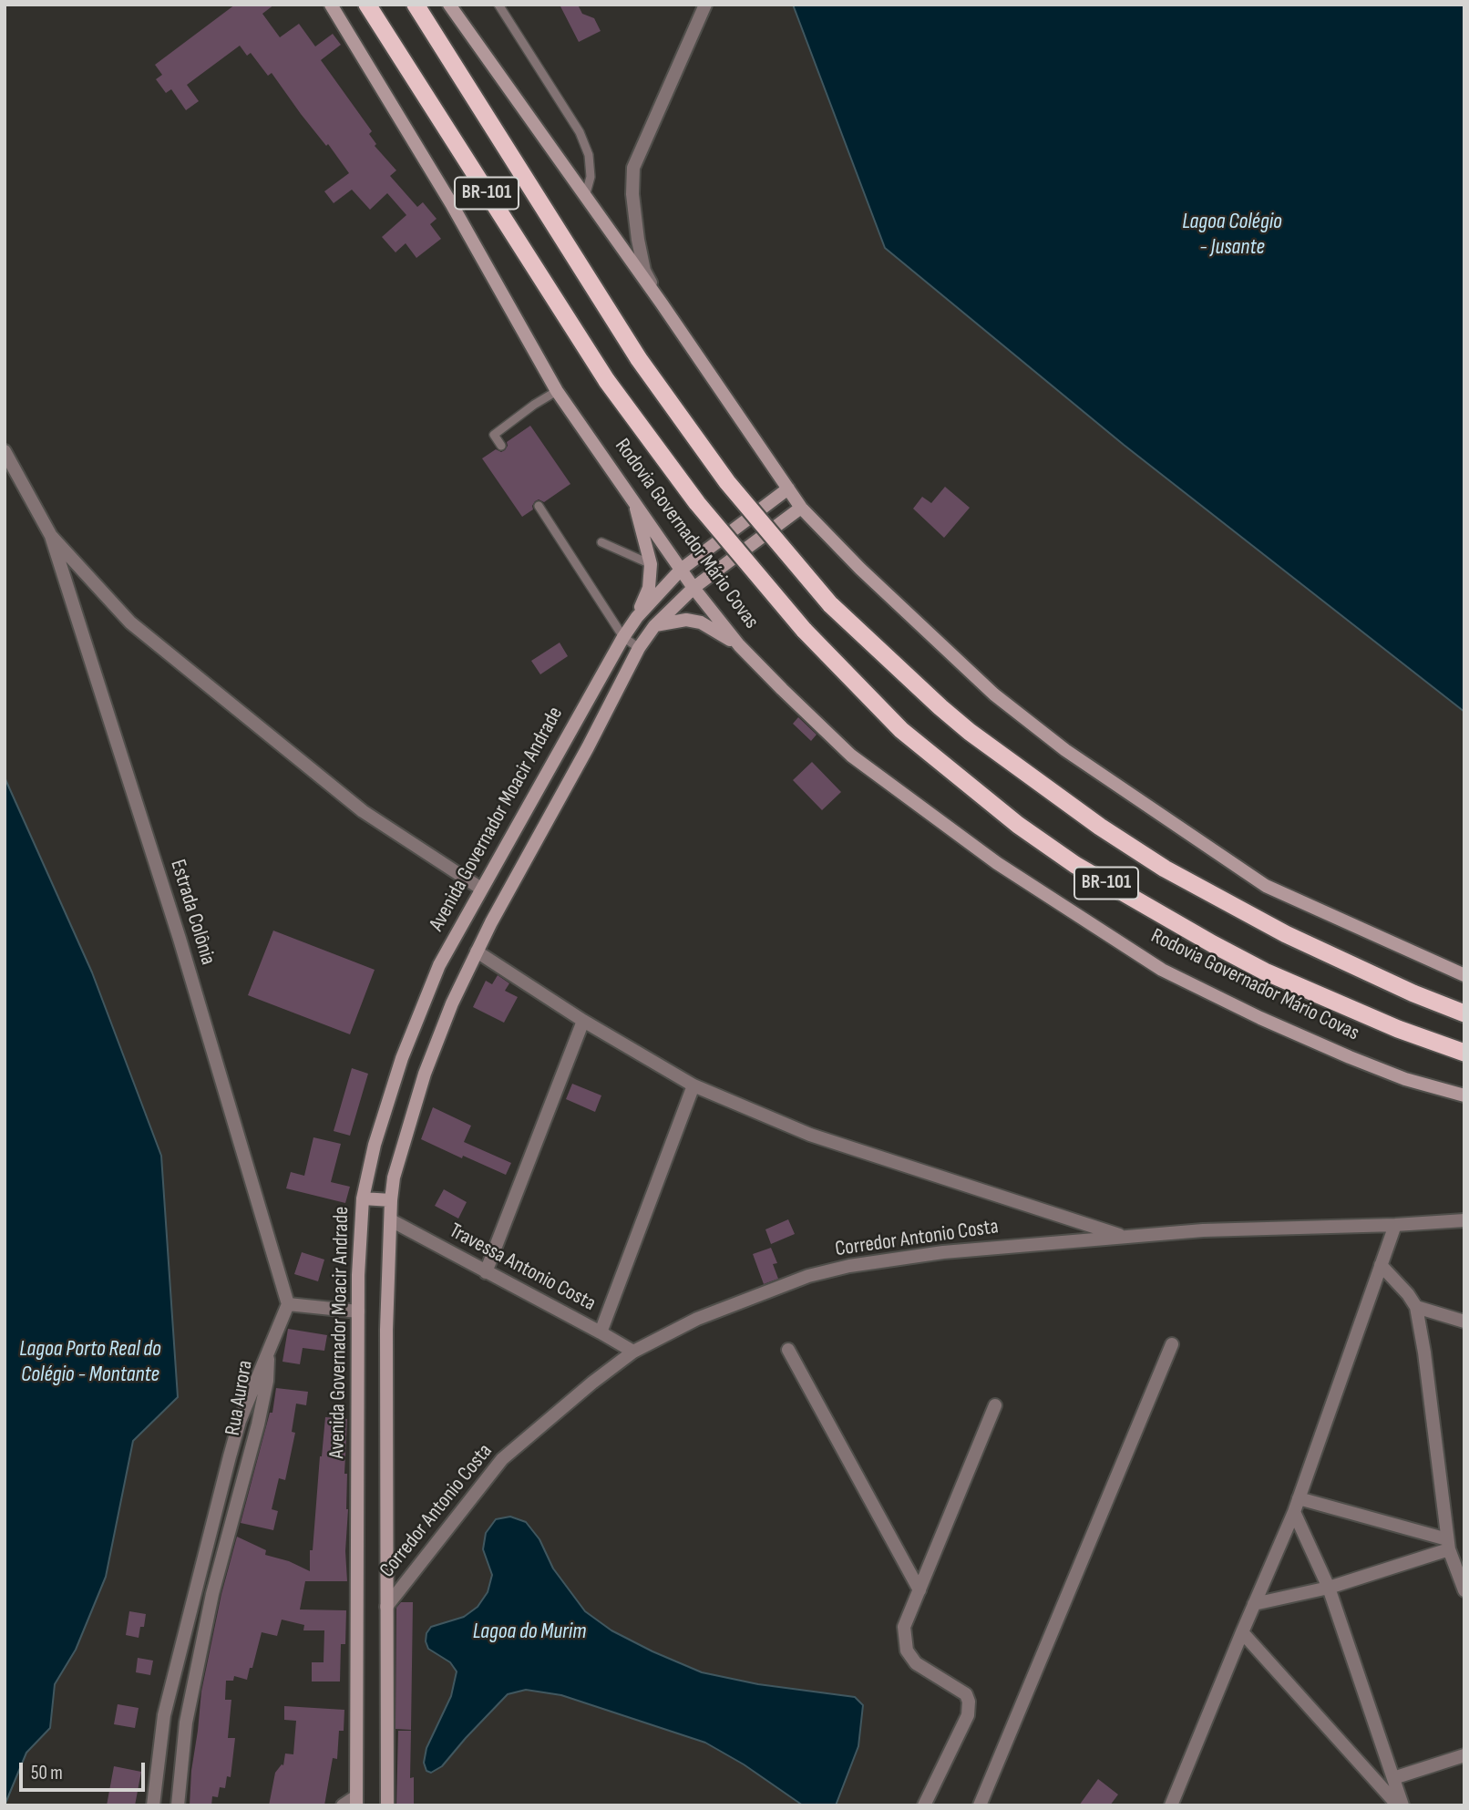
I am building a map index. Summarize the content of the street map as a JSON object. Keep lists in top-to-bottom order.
{
  "streets": {
    "highway": ["BR-101", "Rodovia Governador Mário Covas"],
    "main road": ["Avenida Governador Moacir Andrade"],
    "street": [
      "Estrada Colônia",
      "Corredor Antonio Costa",
      "Travessa Antonio Costa",
      "Rua Aurora"
    ]
  },
  "crossings": [
    ["Rodovia Governador Mário Covas", "Avenida Governador Moacir Andrade"],
    ["Corredor Antonio Costa", "Travessa Antonio Costa"]
  ],
  "water": ["Lagoa Colégio - Jusante", "Lagoa Porto Real do Colégio - Montante", "Lagoa do Murim"],
  "scale_bar": "50 m"
}
